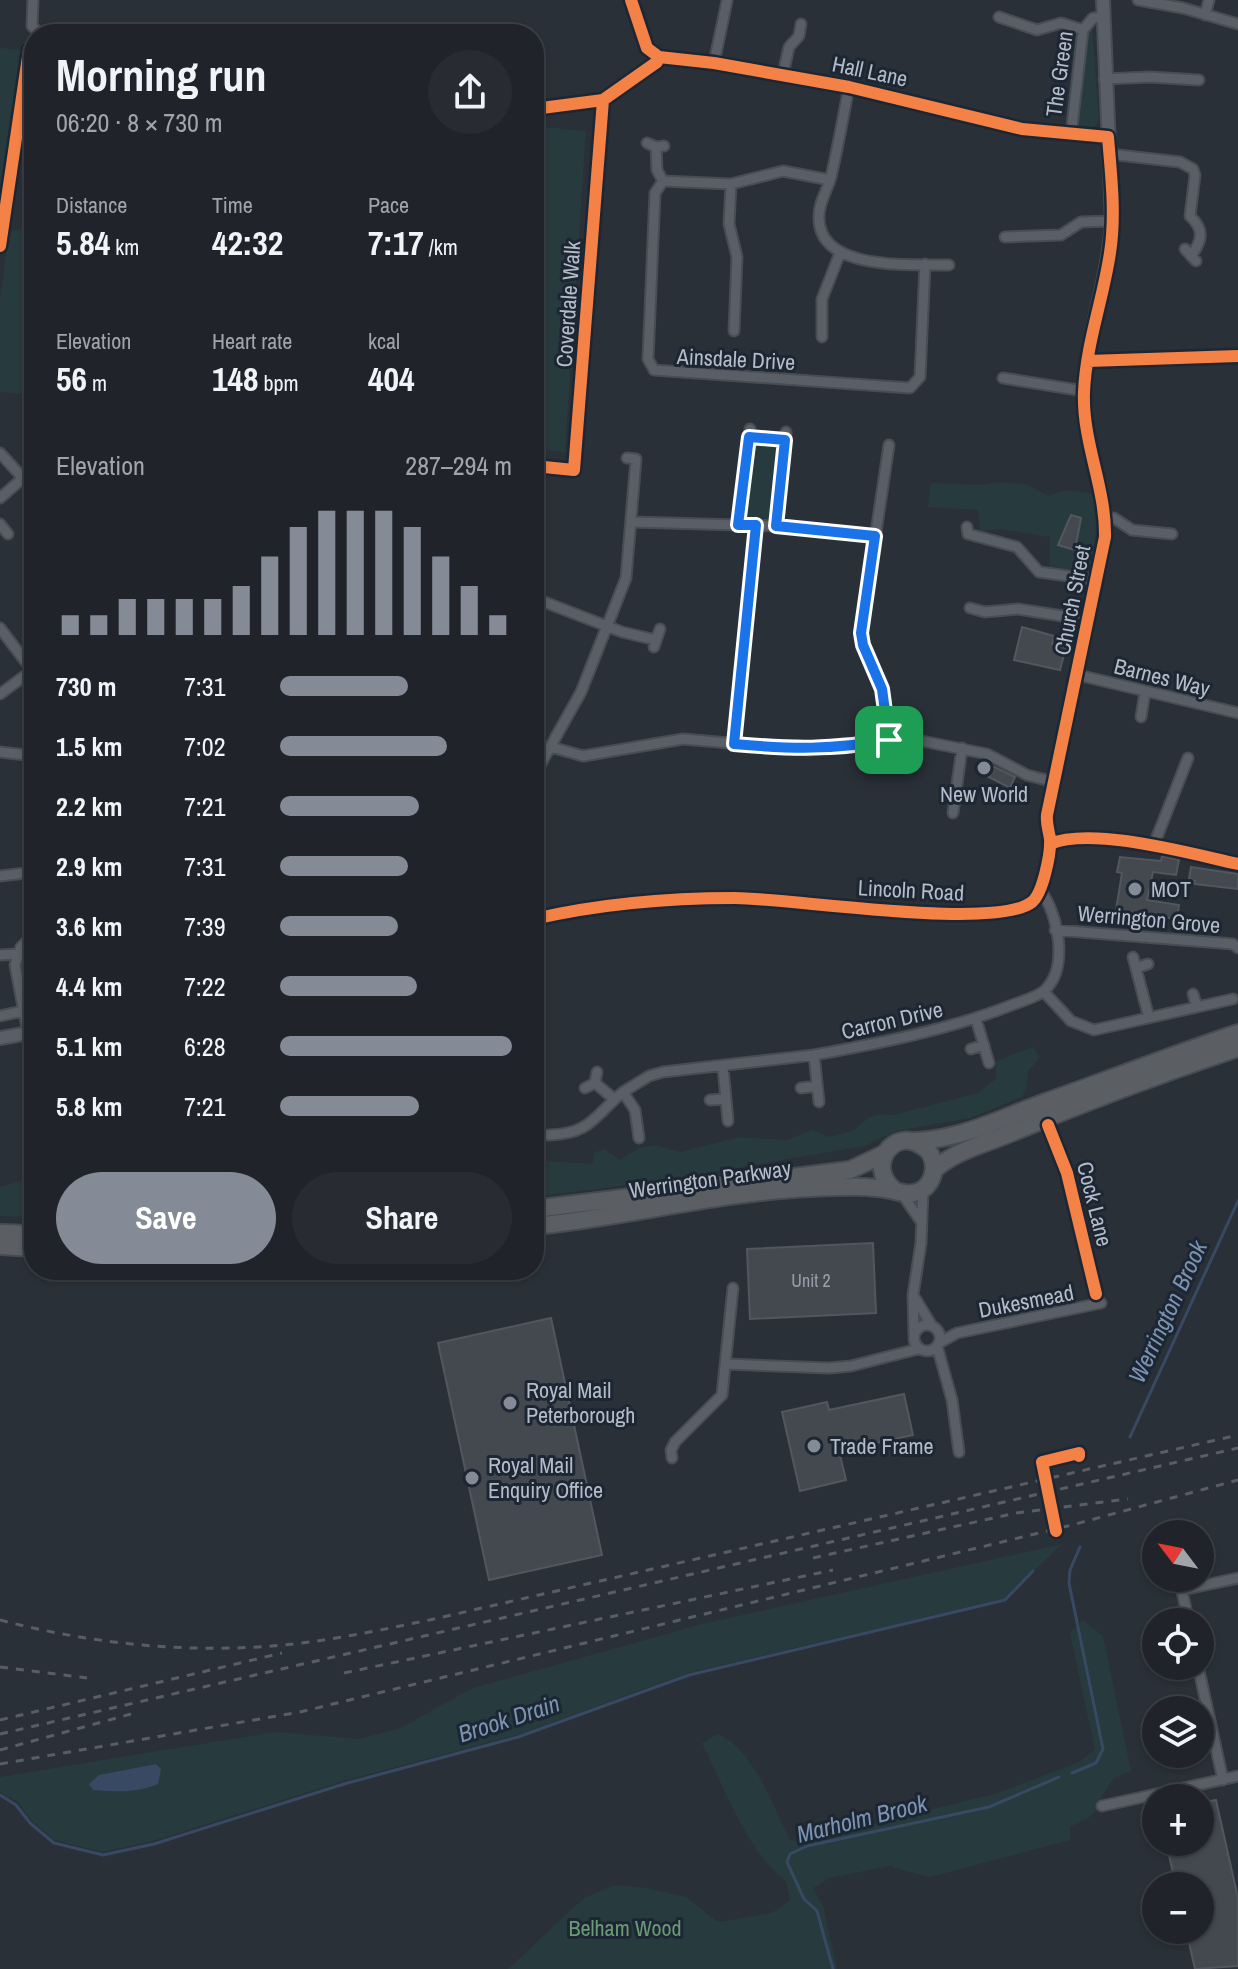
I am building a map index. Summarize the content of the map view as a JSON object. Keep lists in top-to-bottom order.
{
  "streets": {
    "highway": ["Werrington Parkway"],
    "street": [
      "Hall Lane",
      "The Green",
      "Ainsdale Drive",
      "Church Street",
      "Barnes Way",
      "Lincoln Road",
      "Werrington Grove",
      "Carron Drive",
      "Dukesmead"
    ],
    "cycle path": ["Coverdale Walk", "Cock Lane"]
  },
  "crossings": [
    ["Hall Lane", "The Green"],
    ["The Green", "Church Street"],
    ["Church Street", "Barnes Way"]
  ],
  "water": ["Werrington Brook", "Brook Drain", "Marholm Brook"],
  "parks": ["Belham Wood"],
  "places": [
    "New World",
    "MOT",
    "Royal Mail Peterborough",
    "Trade Frame",
    "Royal Mail Enquiry Office"
  ],
  "house_numbers": ["Unit 2"],
  "north": "top left",
  "page": {
    "heading": ["Morning run", "06:20 · 8 × 730 m"],
    "stats": [
      ["Distance", "5.84 km"],
      ["Time", "42:32"],
      ["Pace", "7:17 /km"],
      ["Elevation", "56 m"],
      ["Heart rate", "148 bpm"],
      ["kcal", "404"]
    ],
    "chart": ["Elevation", "287–294 m"],
    "list": [
      {
        "name": "730 m",
        "note": "7:31"
      },
      {
        "name": "1.5 km",
        "note": "7:02"
      },
      {
        "name": "2.2 km",
        "note": "7:21"
      },
      {
        "name": "2.9 km",
        "note": "7:31"
      },
      {
        "name": "3.6 km",
        "note": "7:39"
      },
      {
        "name": "4.4 km",
        "note": "7:22"
      },
      {
        "name": "5.1 km",
        "note": "6:28"
      },
      {
        "name": "5.8 km",
        "note": "7:21"
      }
    ],
    "buttons": ["Save", "Share"],
    "map_buttons": ["+", "−"]
  }
}
